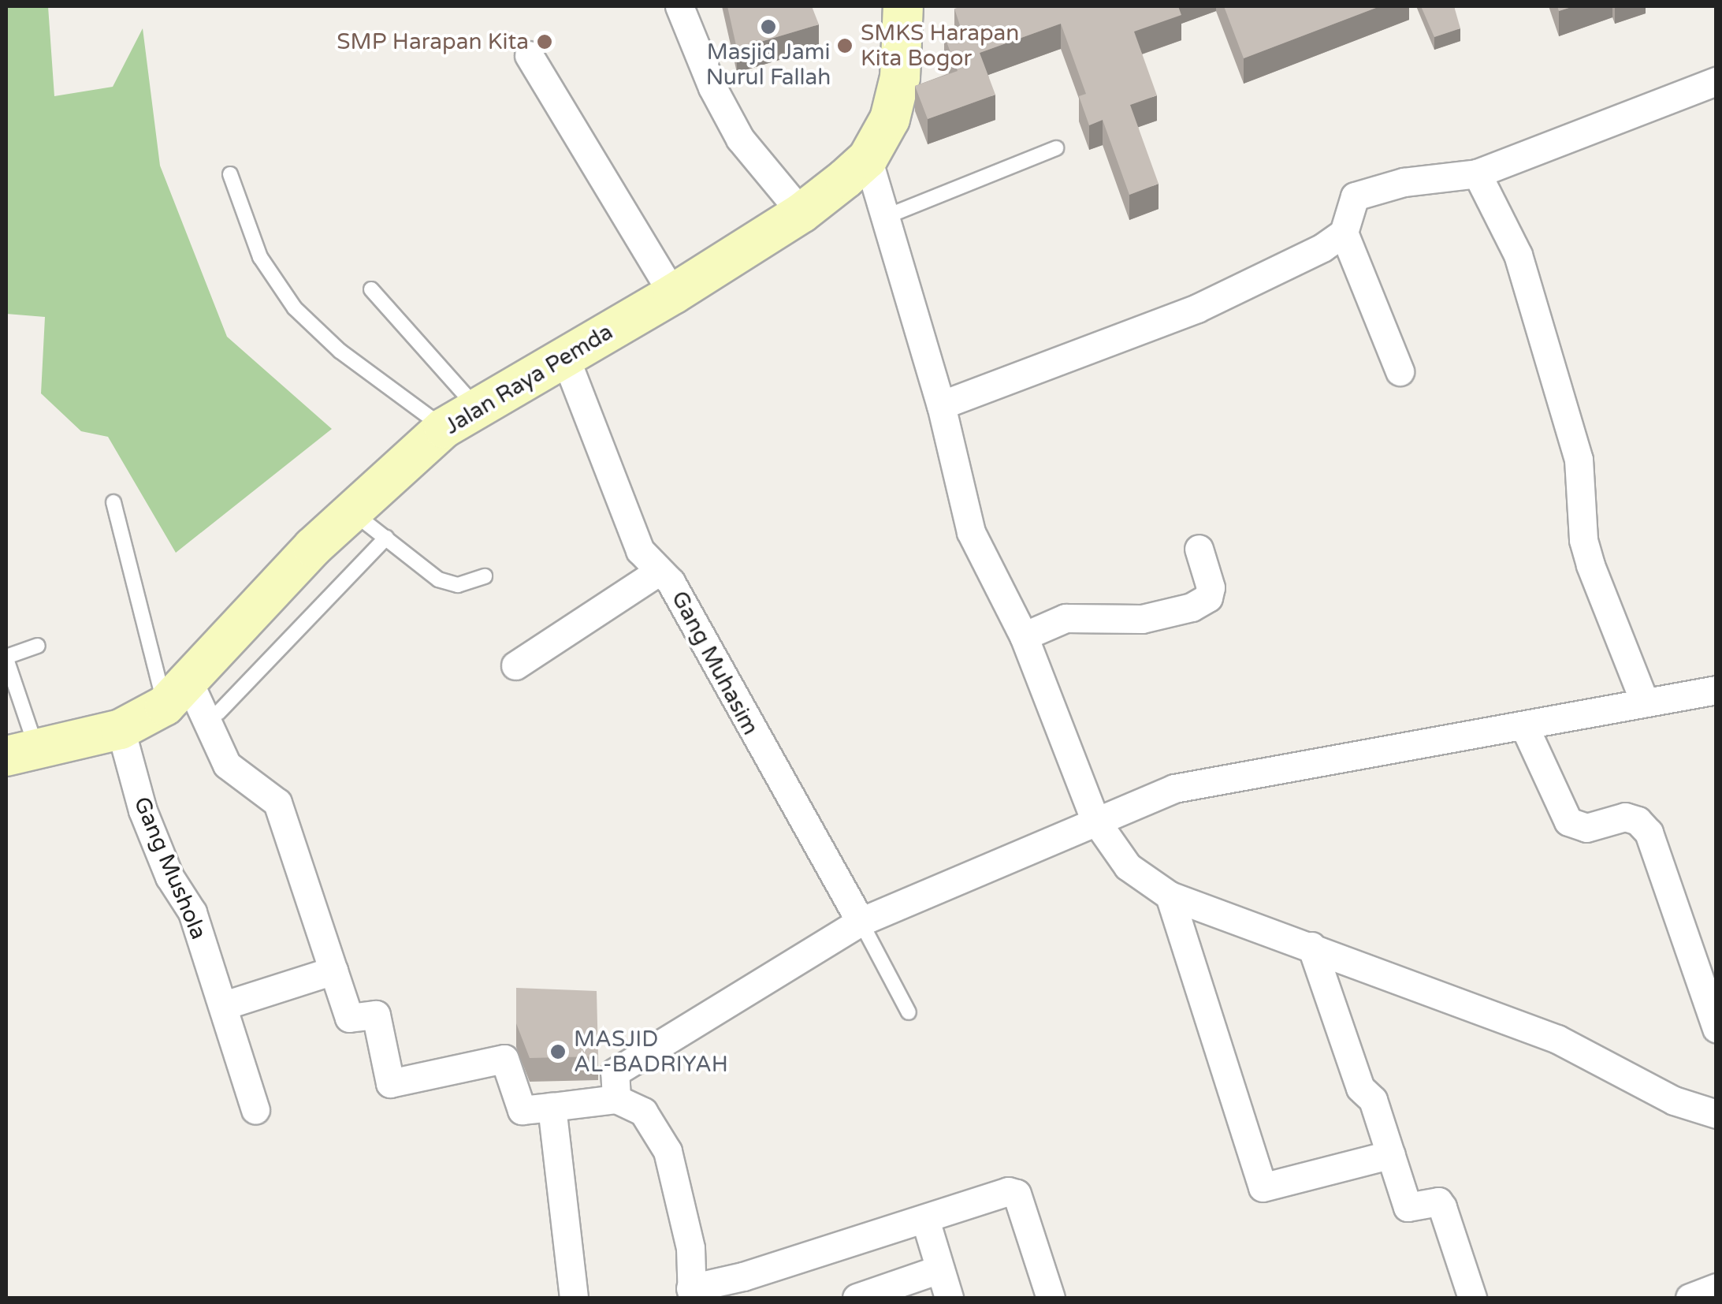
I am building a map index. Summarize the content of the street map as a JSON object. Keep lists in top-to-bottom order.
{
  "streets": {
    "main road": ["Jalan Raya Pemda"],
    "street": ["Gang Muhasim", "Gang Mushola"]
  },
  "crossings": [
    ["Jalan Raya Pemda", "Gang Muhasim"],
    ["Jalan Raya Pemda", "Gang Mushola"]
  ],
  "places": [
    "Masjid Jami Nurul Fallah",
    "SMP Harapan Kita",
    "SMKS Harapan Kita Bogor",
    "MASJID AL-BADRIYAH"
  ]
}
